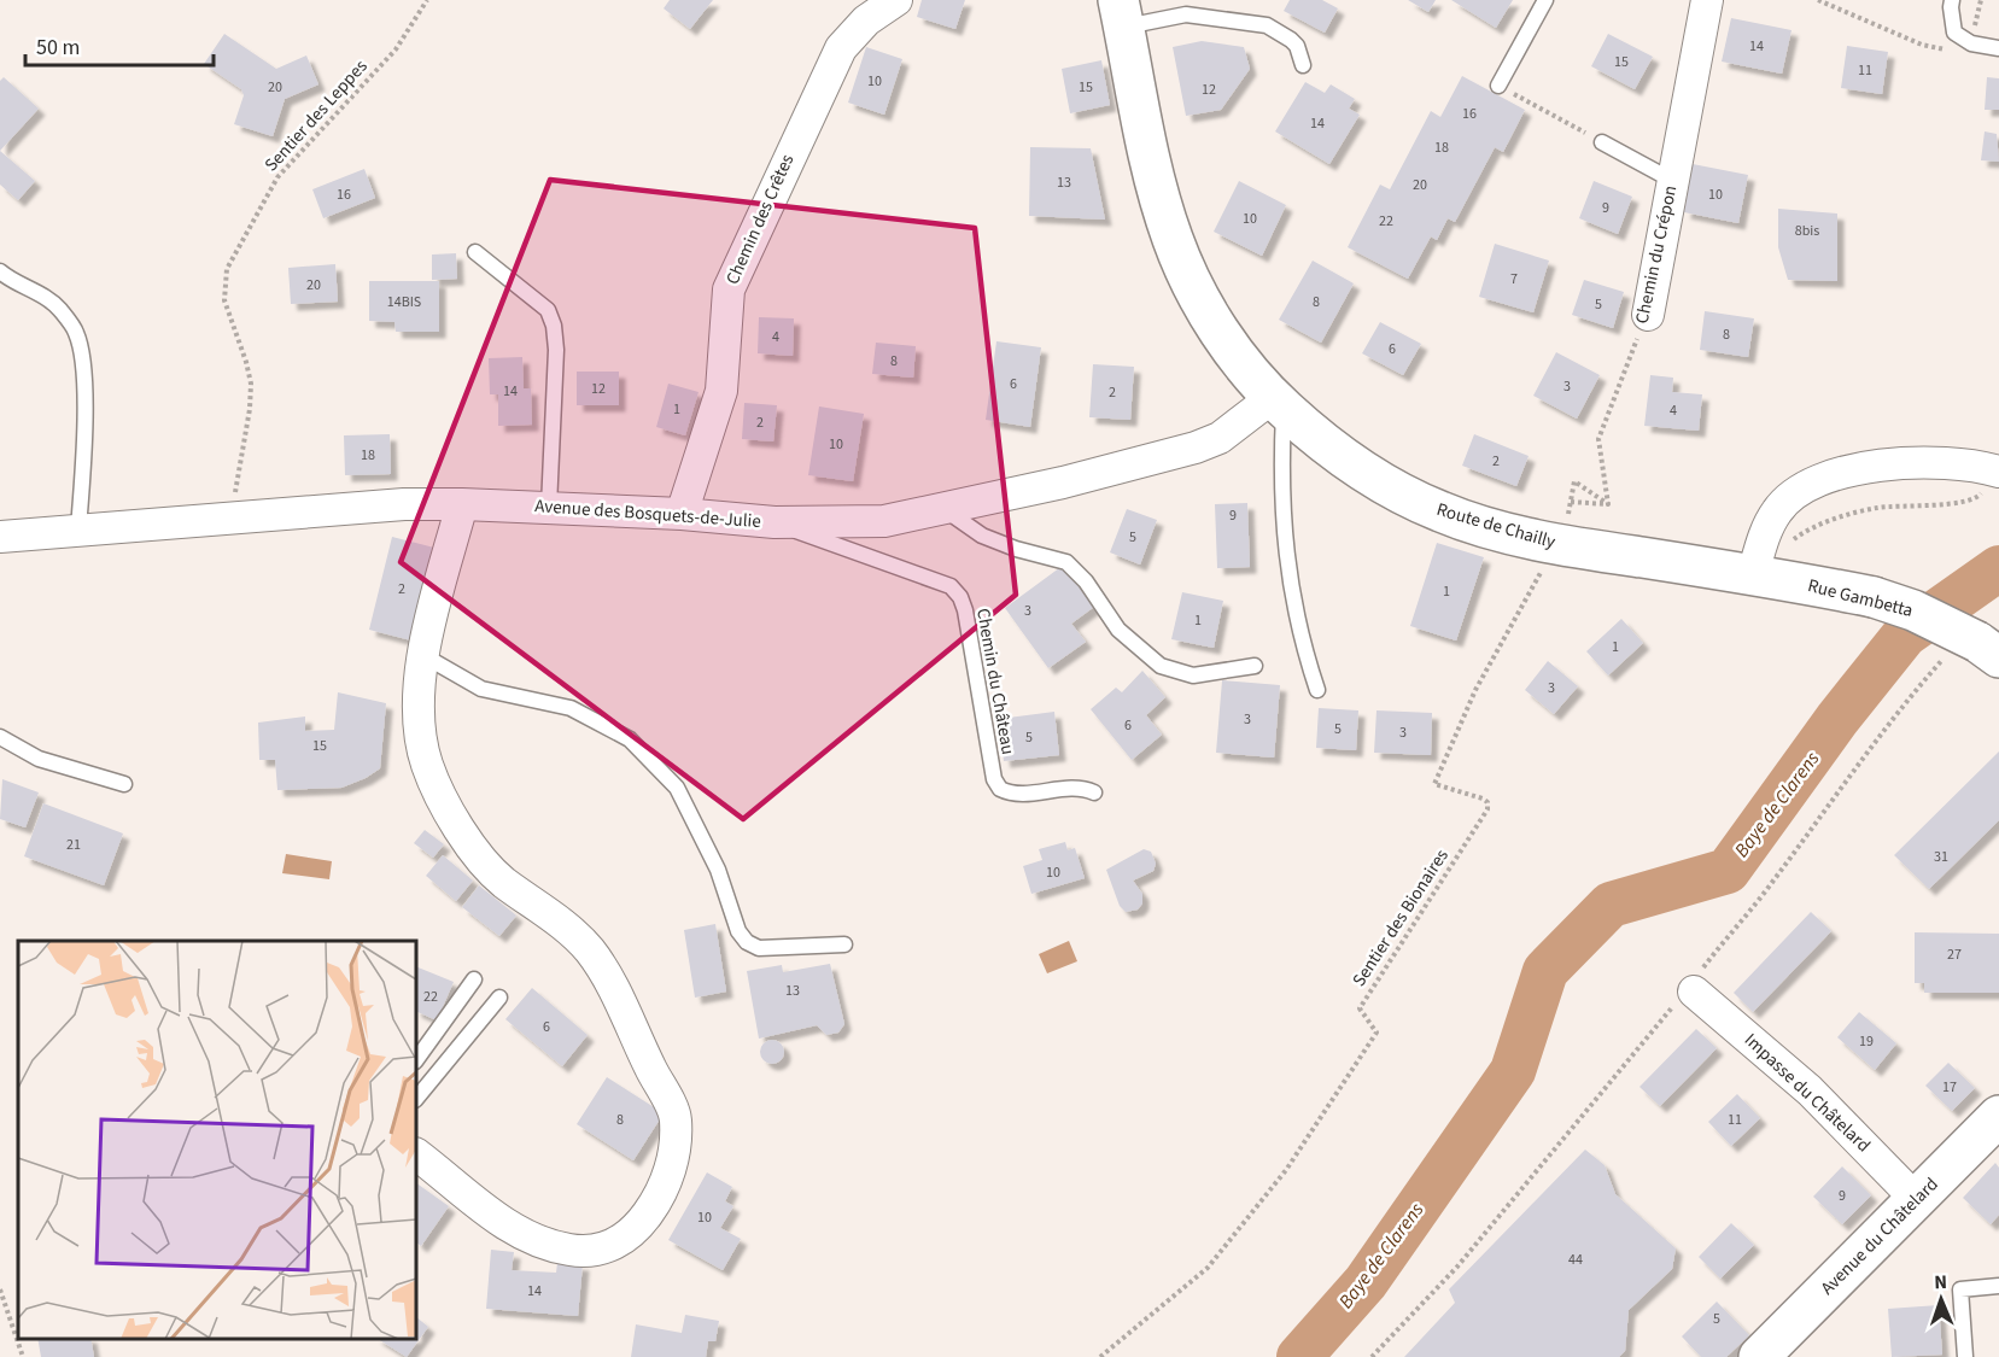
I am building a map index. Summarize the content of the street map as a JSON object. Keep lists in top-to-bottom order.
{
  "streets": {
    "main road": ["Route de Chailly", "Rue Gambetta", "Avenue du Châtelard"],
    "street": [
      "Chemin des Crêtes",
      "Chemin du Crépon",
      "Avenue des Bosquets-de-Julie",
      "Impasse du Châtelard"
    ],
    "lane": ["Chemin du Château"],
    "path": ["Sentier des Leppes", "Sentier des Bionaires"]
  },
  "crossings": [
    ["Chemin des Crêtes", "Avenue des Bosquets-de-Julie"],
    ["Avenue des Bosquets-de-Julie", "Route de Chailly"],
    ["Avenue des Bosquets-de-Julie", "Chemin du Château"],
    ["Route de Chailly", "Rue Gambetta"],
    ["Route de Chailly", "Sentier des Bionaires"],
    ["Impasse du Châtelard", "Avenue du Châtelard"]
  ],
  "water": ["Baye de Clarens"],
  "house_numbers": [
    "14",
    "15",
    "11",
    "10",
    "20",
    "15",
    "12",
    "16",
    "14",
    "18",
    "13",
    "20",
    "16",
    "10",
    "9",
    "10",
    "22",
    "8bis",
    "7",
    "20",
    "14BIS",
    "8",
    "5",
    "8",
    "4",
    "6",
    "8",
    "6",
    "3",
    "12",
    "14",
    "2",
    "1",
    "4",
    "2",
    "10",
    "18",
    "2",
    "9",
    "5",
    "2",
    "1",
    "3",
    "1",
    "1",
    "3",
    "3",
    "6",
    "5",
    "3",
    "5",
    "15",
    "21",
    "31",
    "10",
    "27",
    "13",
    "22",
    "6",
    "19",
    "17",
    "8",
    "11",
    "9",
    "10",
    "44",
    "14",
    "5"
  ],
  "scale_bar": "50 m",
  "north": "top"
}
